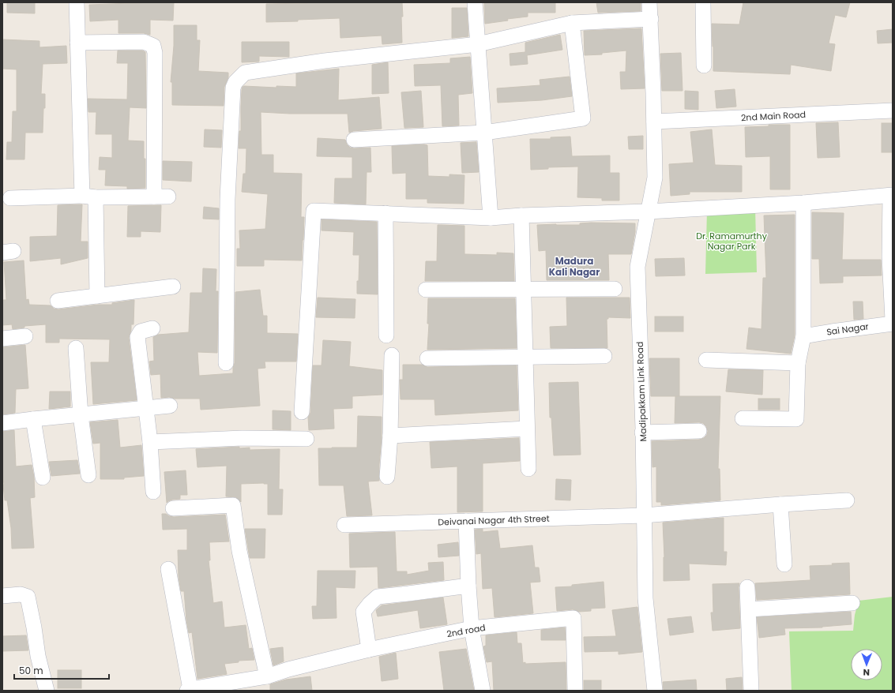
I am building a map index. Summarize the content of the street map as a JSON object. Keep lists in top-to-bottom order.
{
  "streets": {
    "street": [
      "2nd Main Road",
      "Sai Nagar",
      "Madipakkam Link Road",
      "Deivanai Nagar 4th Street",
      "2nd road"
    ]
  },
  "crossings": [
    ["2nd Main Road", "Madipakkam Link Road"],
    ["Madipakkam Link Road", "Deivanai Nagar 4th Street"]
  ],
  "districts": ["Madura Kali Nagar"],
  "parks": ["Dr. Ramamurthy Nagar Park"],
  "scale_bar": "50 m",
  "north": "bottom"
}
